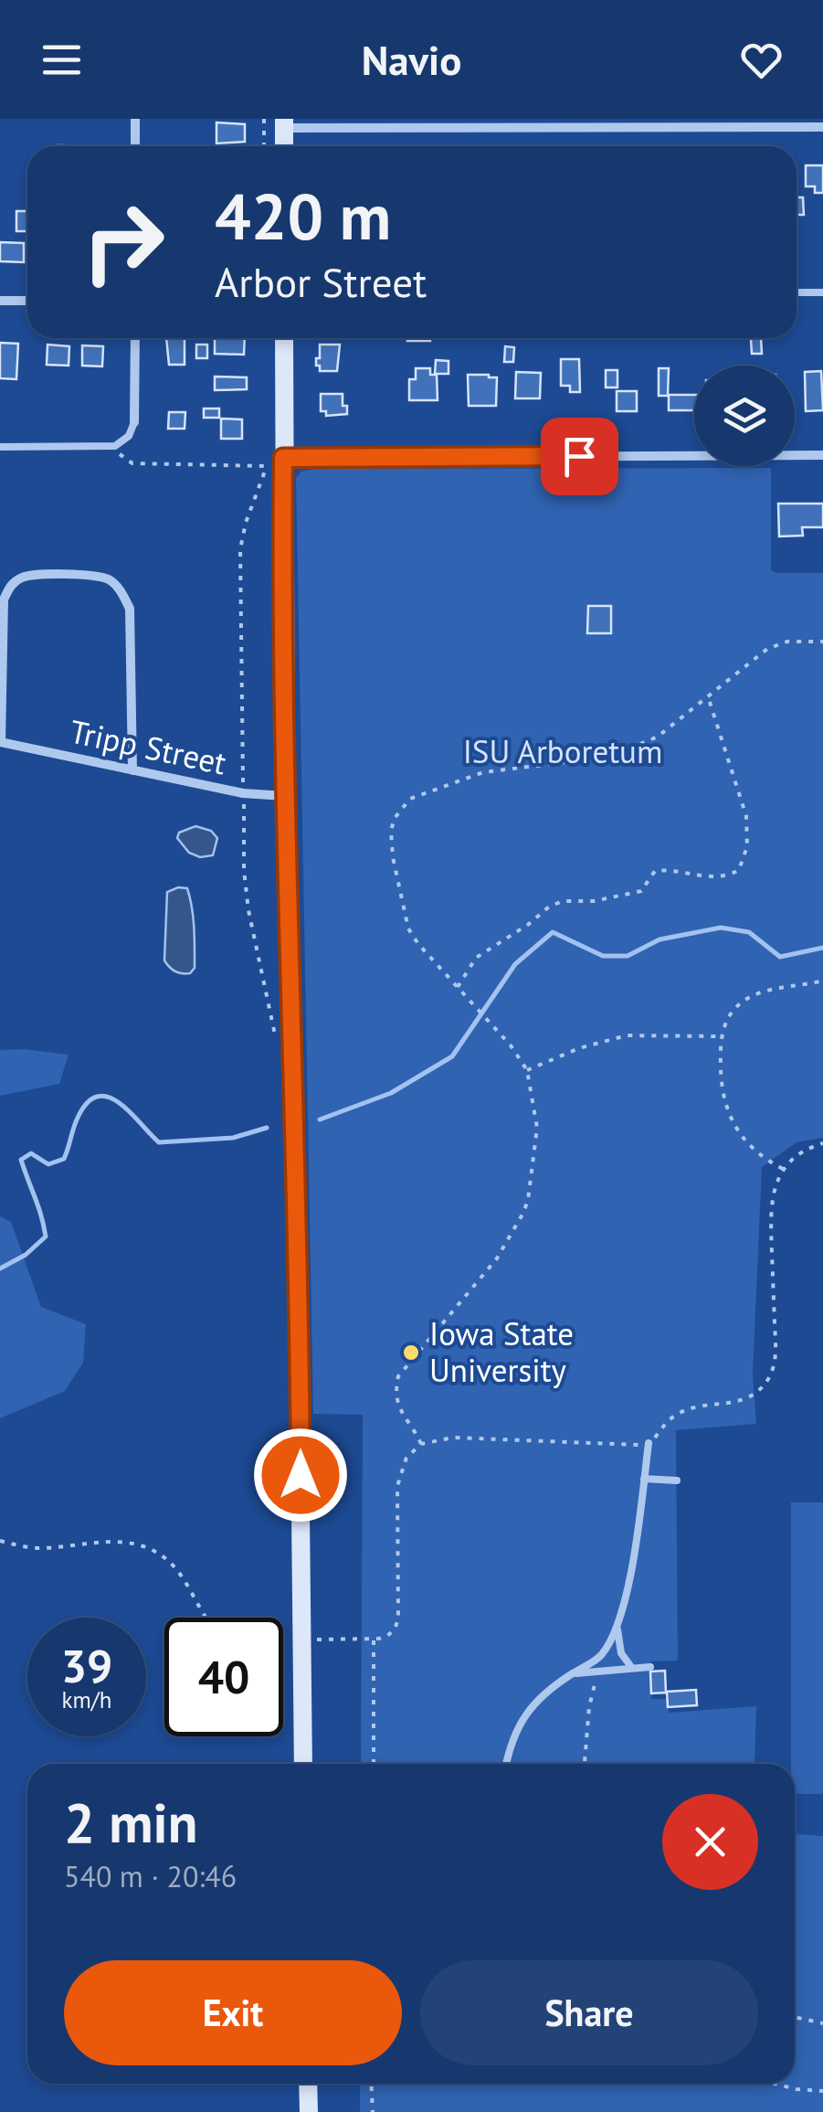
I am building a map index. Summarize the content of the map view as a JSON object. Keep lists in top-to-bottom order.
{
  "streets": {
    "street": ["Tripp Street"]
  },
  "parks": ["ISU Arboretum"],
  "places": ["Iowa State University"],
  "page": {
    "header": "Navio",
    "turn": ["420 m", "Arbor Street"],
    "speed": "39 km/h",
    "limit": "40",
    "heading": ["2 min", "540 m · 20:46"],
    "buttons": ["Exit", "Share"]
  }
}
